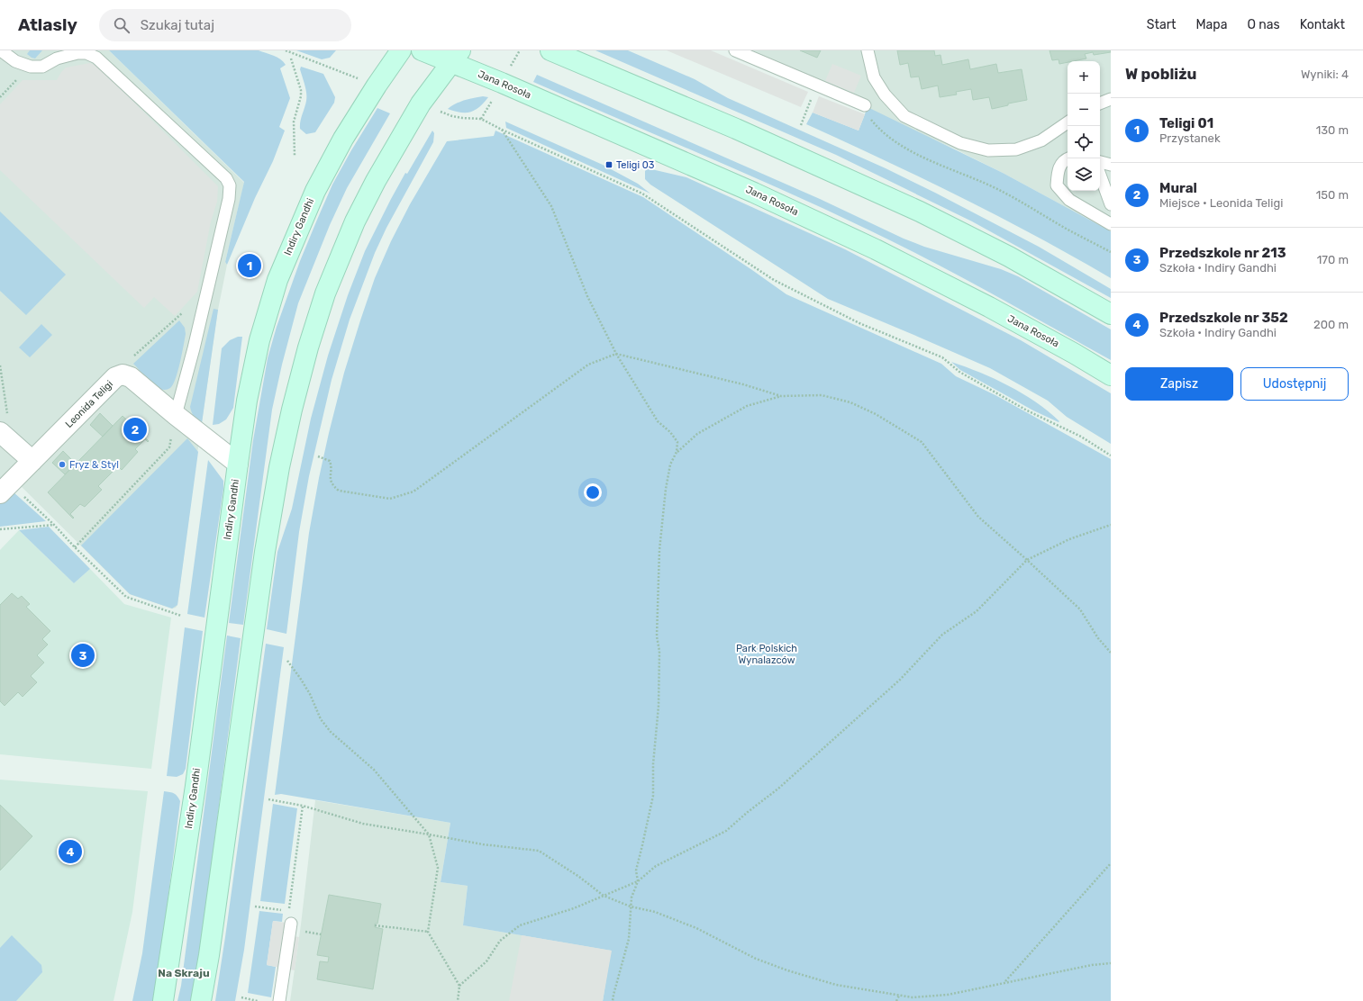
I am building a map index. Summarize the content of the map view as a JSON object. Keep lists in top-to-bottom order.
{
  "streets": {
    "street": ["Jana Rosoła", "Indiry Gandhi", "Leonida Teligi"]
  },
  "crossings": [
    ["Indiry Gandhi", "Leonida Teligi"]
  ],
  "districts": ["Na Skraju"],
  "parks": ["Park Polskich Wynalazców"],
  "places": {
    "transit": ["Teligi 03"],
    "other": ["Fryz & Styl"]
  },
  "page": {
    "header": "Atlasly",
    "search": "Szukaj tutaj",
    "nav": [
      "Start",
      "Mapa",
      "O nas",
      "Kontakt"
    ],
    "heading": ["W pobliżu", "Wyniki: 4"],
    "map_buttons": ["+", "−"],
    "list": [
      {
        "mark": "1",
        "name": "Teligi 01",
        "note": "Przystanek",
        "value": "130 m"
      },
      {
        "mark": "2",
        "name": "Mural",
        "note": "Miejsce · Leonida Teligi",
        "value": "150 m"
      },
      {
        "mark": "3",
        "name": "Przedszkole nr 213",
        "note": "Szkoła · Indiry Gandhi",
        "value": "170 m"
      },
      {
        "mark": "4",
        "name": "Przedszkole nr 352",
        "note": "Szkoła · Indiry Gandhi",
        "value": "200 m"
      }
    ],
    "pins": [
      "1",
      "2",
      "3",
      "4"
    ],
    "buttons": ["Zapisz", "Udostępnij"]
  }
}
